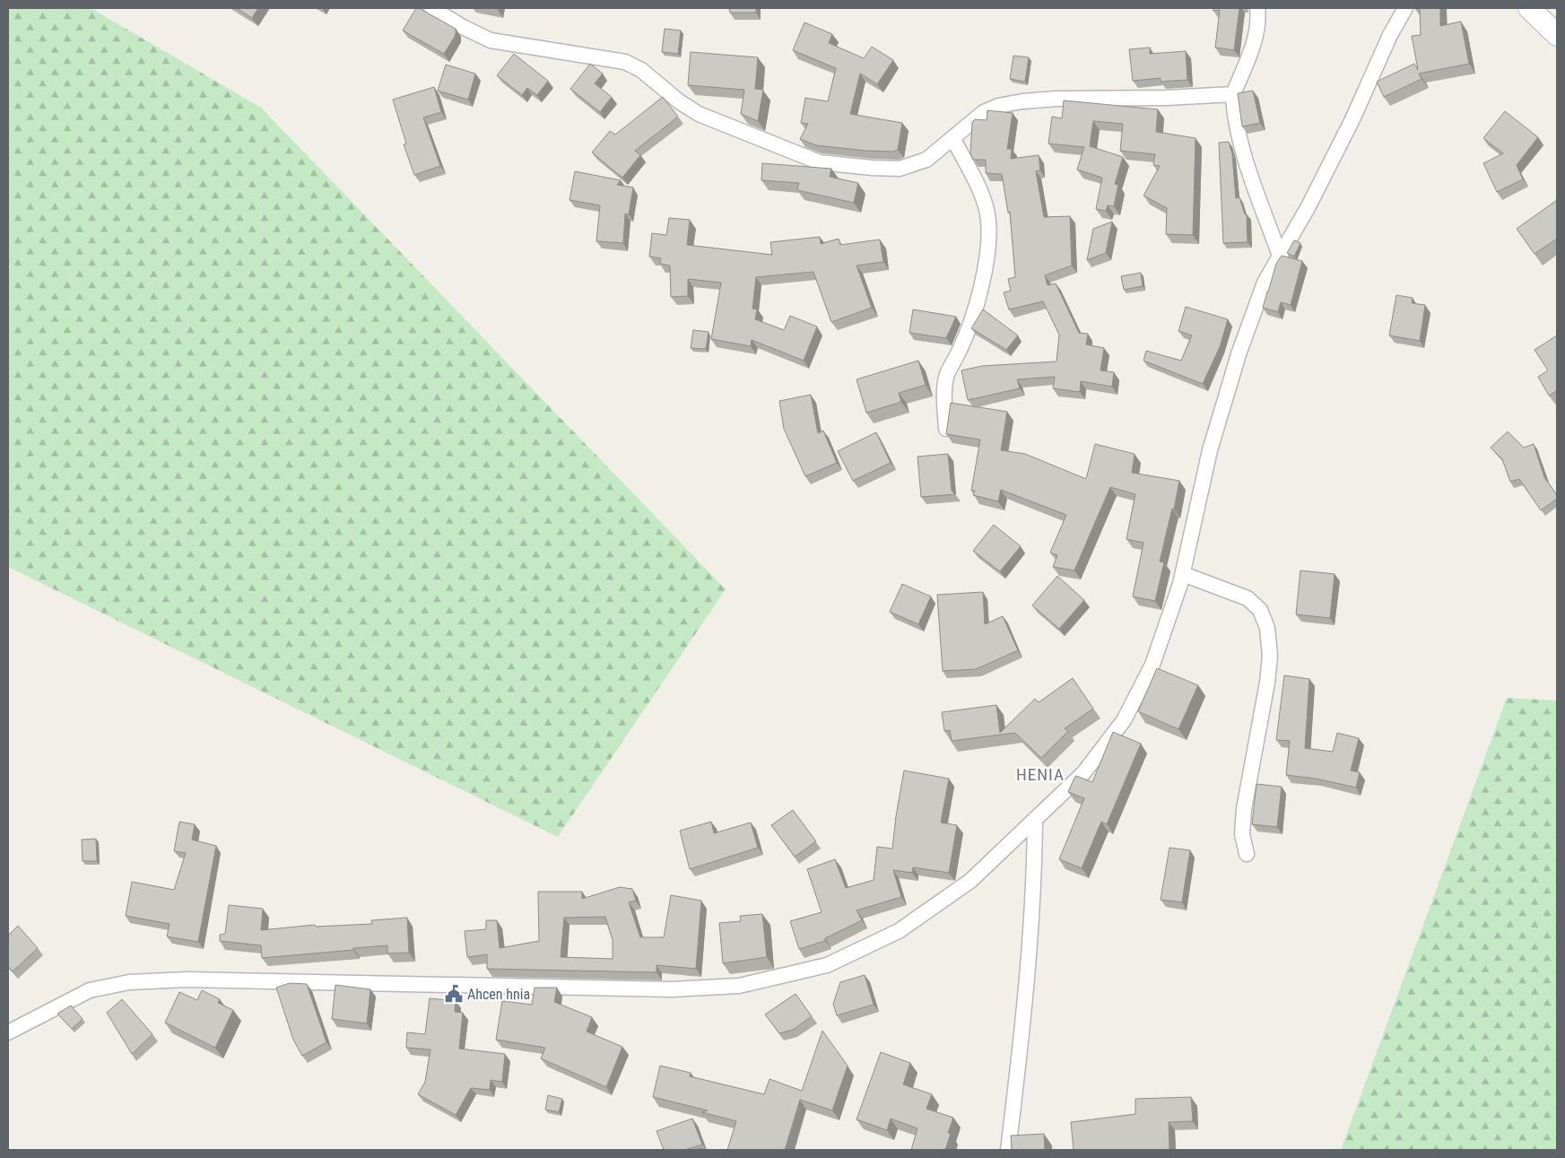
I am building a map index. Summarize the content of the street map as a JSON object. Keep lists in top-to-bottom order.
{
  "districts": ["HENIA"],
  "places": {
    "public building": ["Ahcen hnia"]
  }
}
